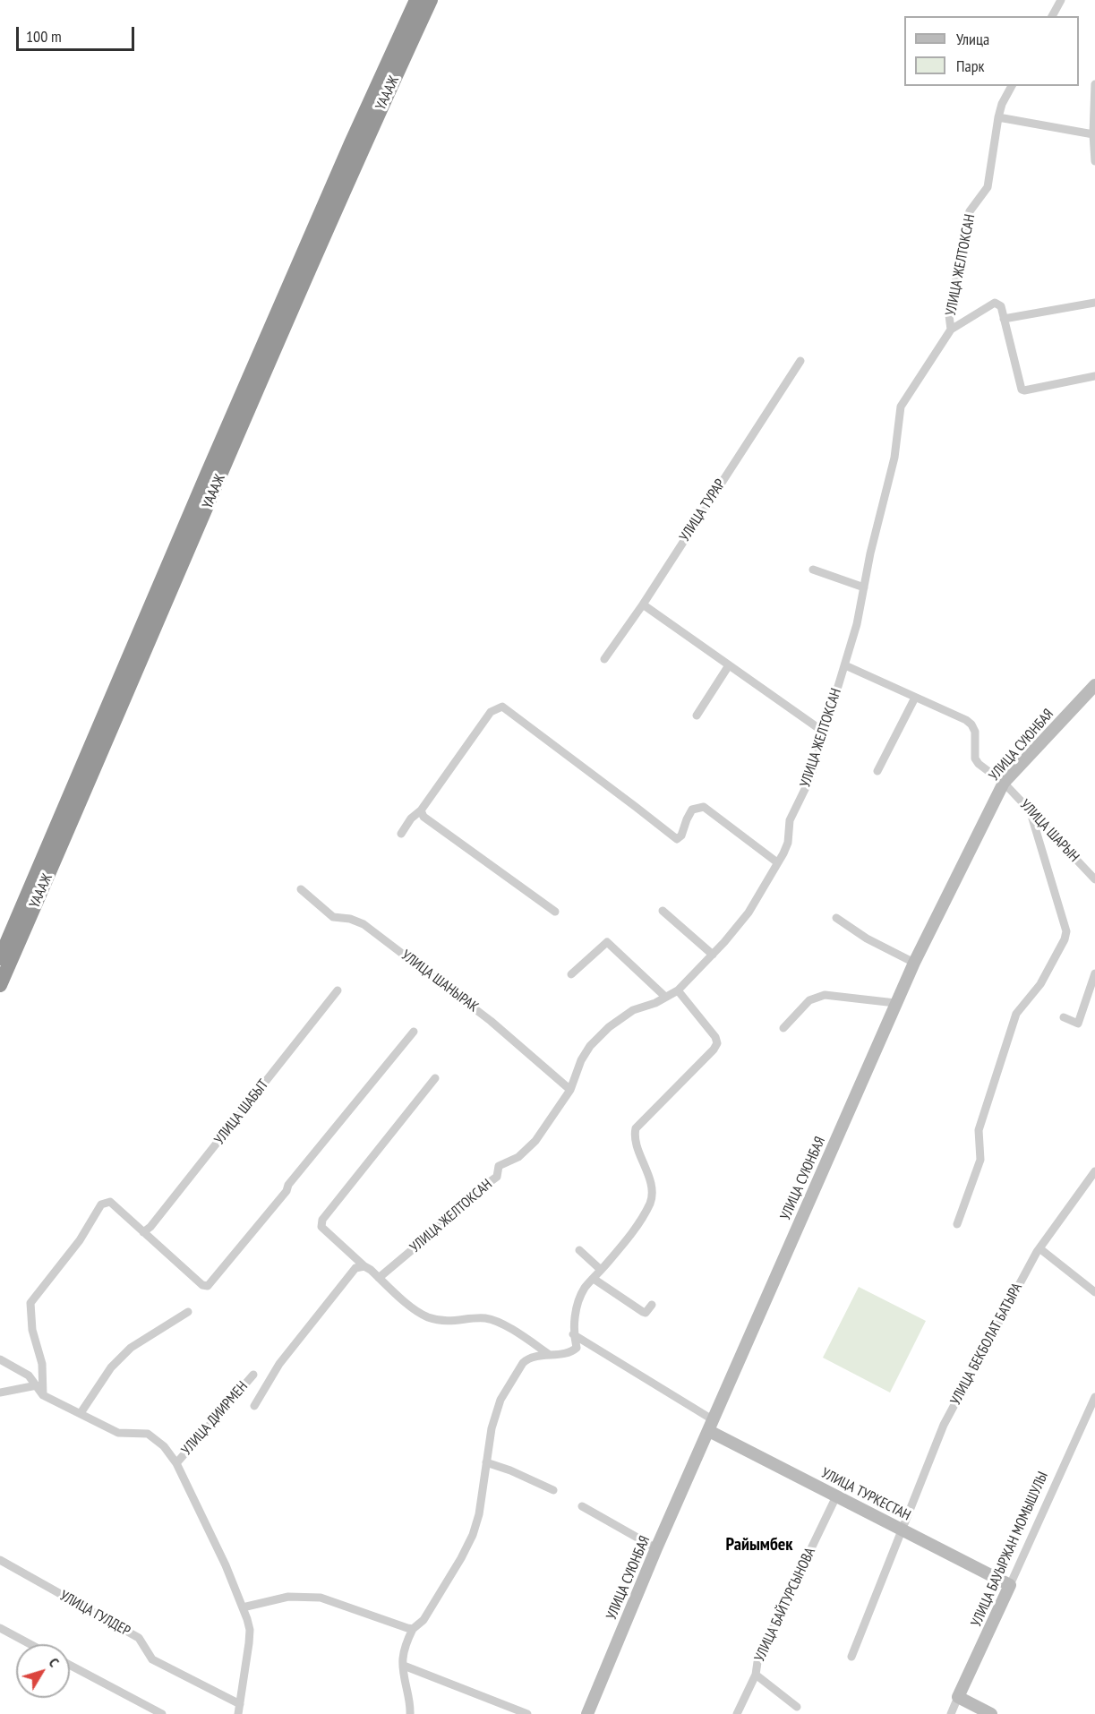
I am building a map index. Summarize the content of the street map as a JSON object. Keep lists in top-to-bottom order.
{
  "streets": {
    "highway": ["ҮАААЖ"],
    "main road": ["УЛИЦА СУЮНБАЯ", "УЛИЦА ТУРКЕСТАН", "УЛИЦА БАУЫРЖАН МОМЫШУЛЫ"],
    "street": [
      "УЛИЦА ЖЕЛТОКСАН",
      "УЛИЦА ТУРАР",
      "УЛИЦА ШАРЫН",
      "УЛИЦА ШАНЫРАК",
      "УЛИЦА ШАБЫТ",
      "УЛИЦА БЕКБОЛАТ БАТЫРА",
      "УЛИЦА ДИИРМЕН",
      "УЛИЦА БАЙТУРСЫНОВА",
      "УЛИЦА ГУЛДЕР"
    ]
  },
  "crossings": [
    ["УЛИЦА ЖЕЛТОКСАН", "УЛИЦА ШАНЫРАК"],
    ["УЛИЦА СУЮНБАЯ", "УЛИЦА ШАРЫН"],
    ["УЛИЦА СУЮНБАЯ", "УЛИЦА ТУРКЕСТАН"],
    ["УЛИЦА БЕКБОЛАТ БАТЫРА", "УЛИЦА ТУРКЕСТАН"],
    ["УЛИЦА ТУРКЕСТАН", "УЛИЦА БАУЫРЖАН МОМЫШУЛЫ"],
    ["УЛИЦА ТУРКЕСТАН", "УЛИЦА БАЙТУРСЫНОВА"]
  ],
  "districts": ["Райымбек"],
  "legend": ["Улица", "Парк"],
  "scale_bar": "100 m",
  "north": "top right"
}
